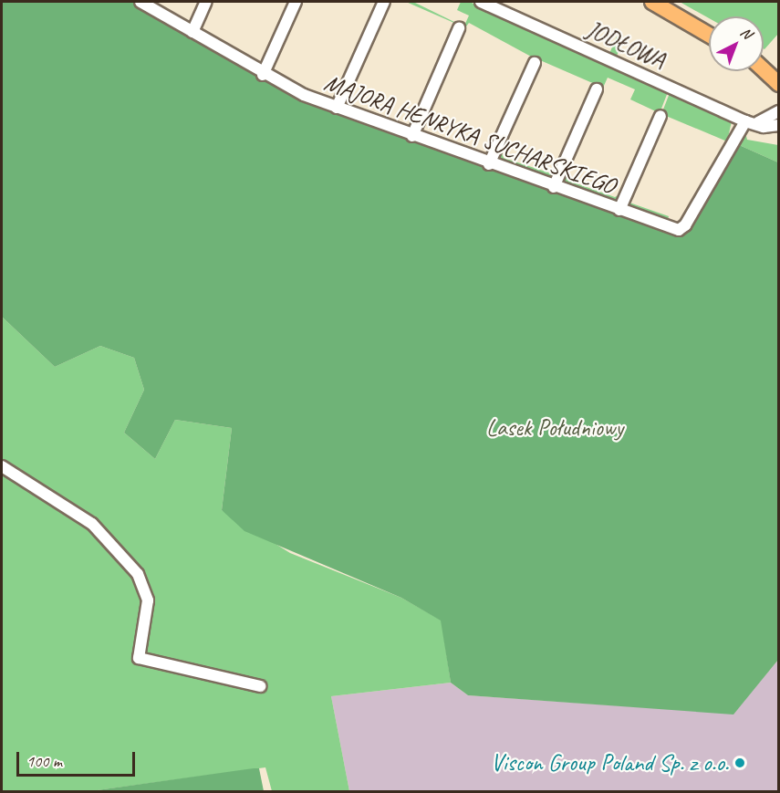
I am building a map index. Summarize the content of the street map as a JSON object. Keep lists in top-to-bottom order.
{
  "streets": {
    "street": ["JODŁOWA", "MAJORA HENRYKA SUCHARSKIEGO"]
  },
  "crossings": [
    ["JODŁOWA", "MAJORA HENRYKA SUCHARSKIEGO"]
  ],
  "parks": ["Lasek Południowy"],
  "places": ["Viscon Group Poland Sp. z o.o."],
  "scale_bar": "100 m",
  "north": "top right"
}
